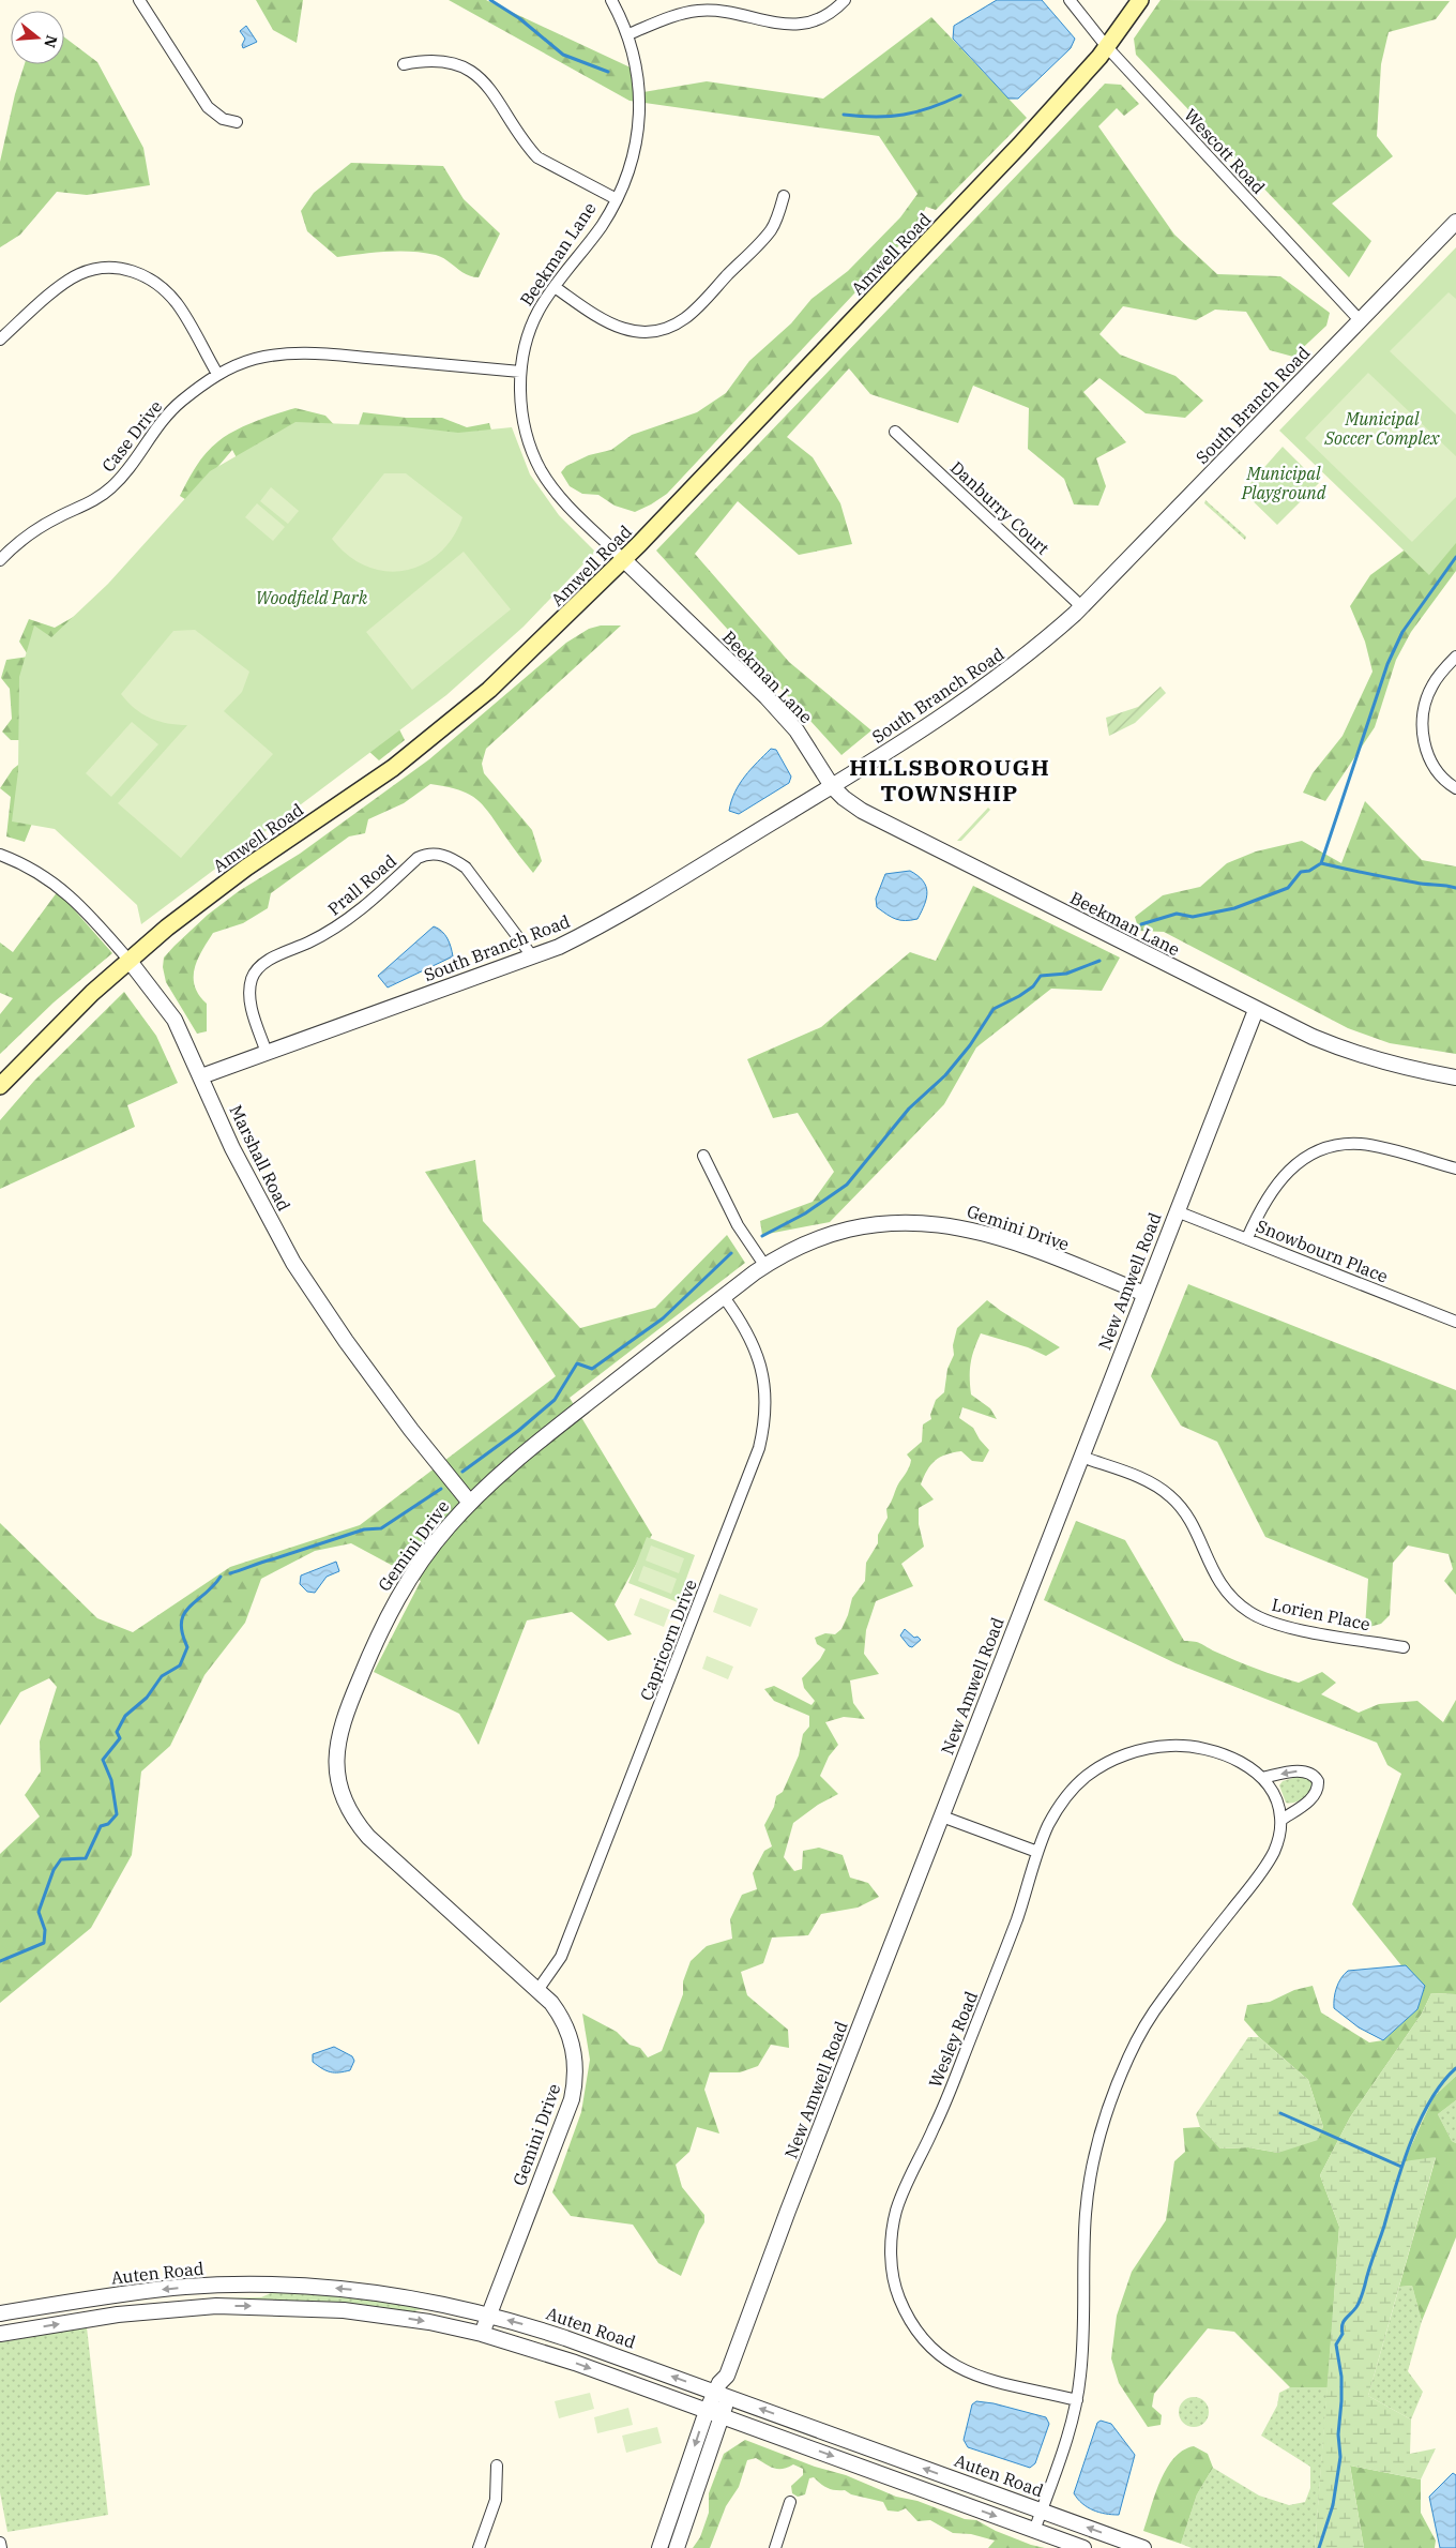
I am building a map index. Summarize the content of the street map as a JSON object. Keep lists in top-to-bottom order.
{
  "streets": {
    "main road": ["Amwell Road"],
    "street": [
      "Wescott Road",
      "Beekman Lane",
      "South Branch Road",
      "Case Drive",
      "Danburry Court",
      "Prall Road",
      "Marshall Road",
      "Gemini Drive",
      "Snowbourn Place",
      "New Amwell Road",
      "Lorien Place",
      "Capricorn Drive",
      "Wesley Road",
      "Auten Road"
    ]
  },
  "crossings": [
    ["Wescott Road", "Amwell Road"],
    ["Wescott Road", "South Branch Road"],
    ["Beekman Lane", "Amwell Road"],
    ["Beekman Lane", "South Branch Road"],
    ["Beekman Lane", "Case Drive"],
    ["Beekman Lane", "New Amwell Road"],
    ["Amwell Road", "Marshall Road"],
    ["South Branch Road", "Danburry Court"],
    ["South Branch Road", "Prall Road"],
    ["South Branch Road", "Marshall Road"],
    ["Marshall Road", "Gemini Drive"],
    ["Gemini Drive", "New Amwell Road"],
    ["Gemini Drive", "Capricorn Drive"],
    ["Gemini Drive", "Auten Road"],
    ["Snowbourn Place", "New Amwell Road"],
    ["New Amwell Road", "Lorien Place"],
    ["New Amwell Road", "Auten Road"]
  ],
  "districts": ["HILLSBOROUGH TOWNSHIP"],
  "parks": ["Municipal Soccer Complex", "Municipal Playground", "Woodfield Park"],
  "north": "right"
}
